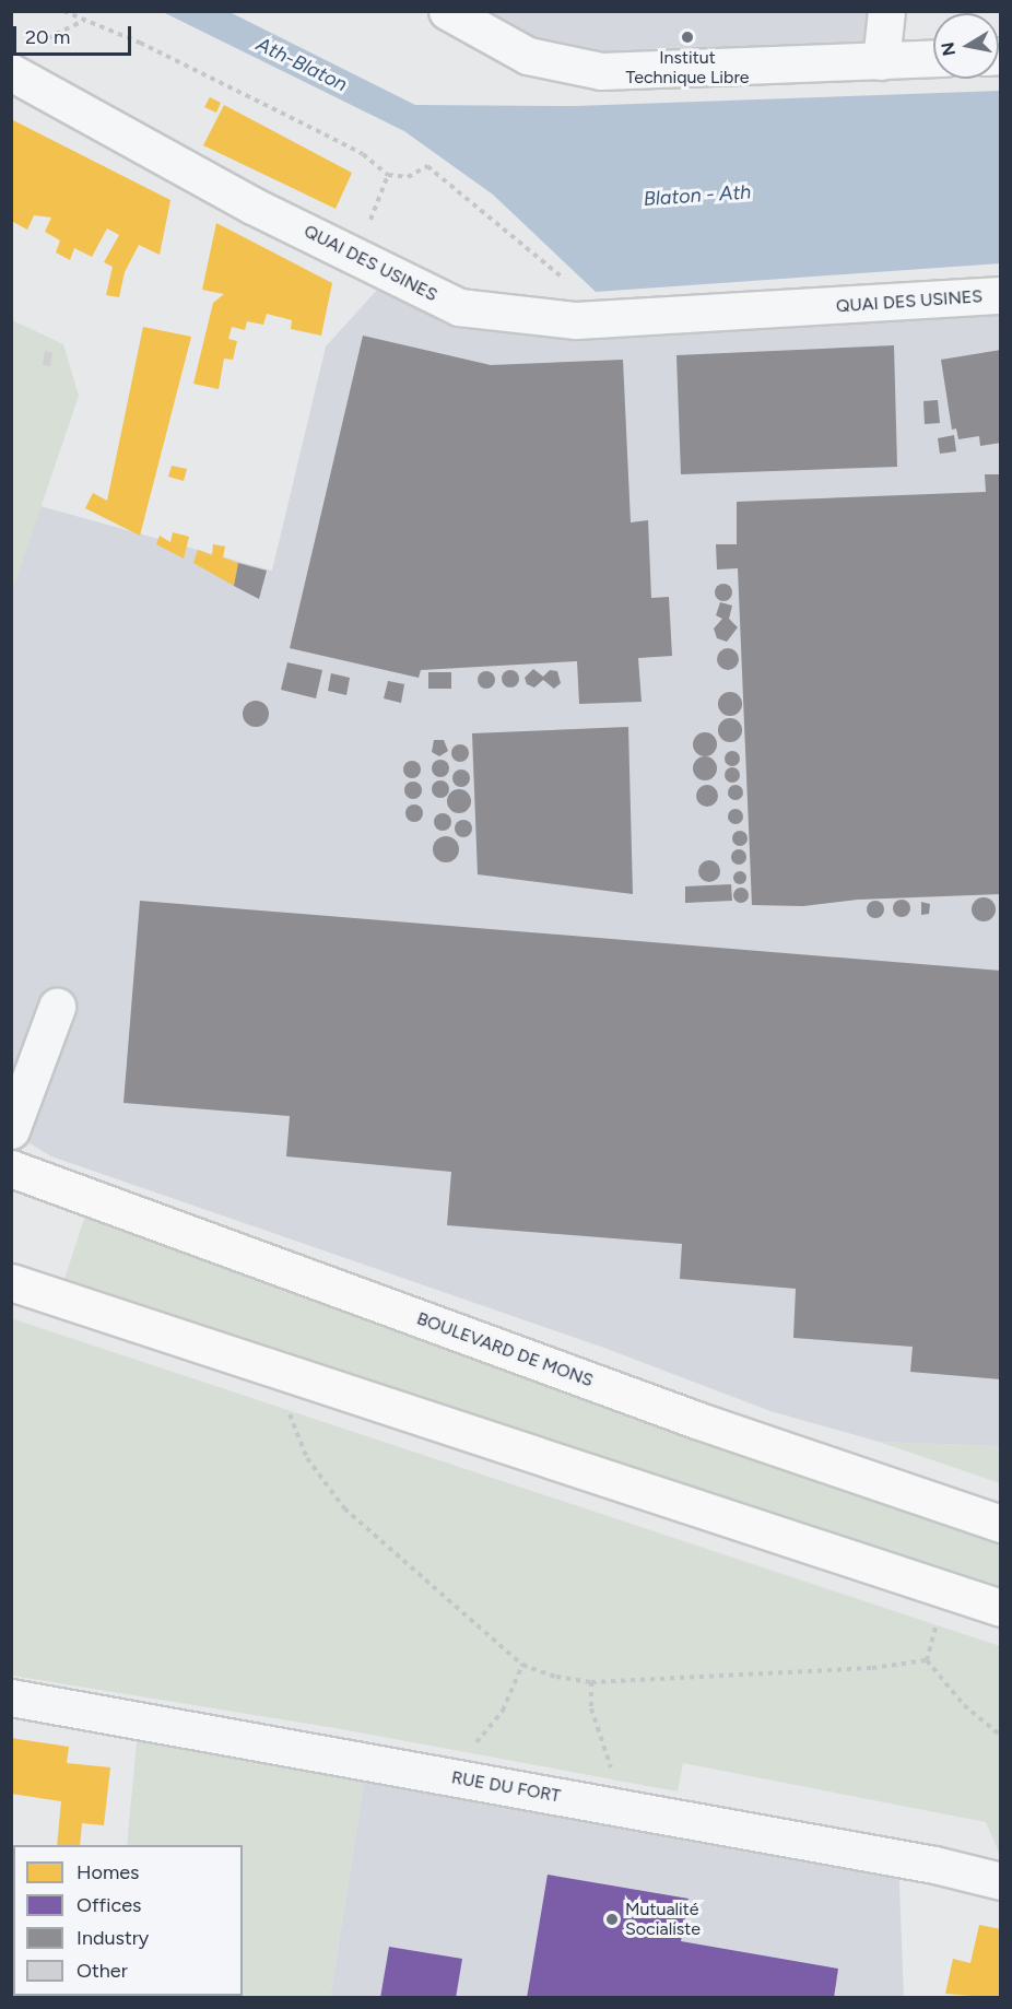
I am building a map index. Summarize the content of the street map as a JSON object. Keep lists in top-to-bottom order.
{
  "streets": {
    "main road": ["BOULEVARD DE MONS"],
    "street": ["QUAI DES USINES", "RUE DU FORT"]
  },
  "water": ["Ath-Blaton", "Blaton - Ath"],
  "places": ["Institut Technique Libre", "Mutualité Socialiste"],
  "legend": [
    "Homes",
    "Offices",
    "Industry",
    "Other"
  ],
  "scale_bar": "20 m",
  "north": "left"
}
